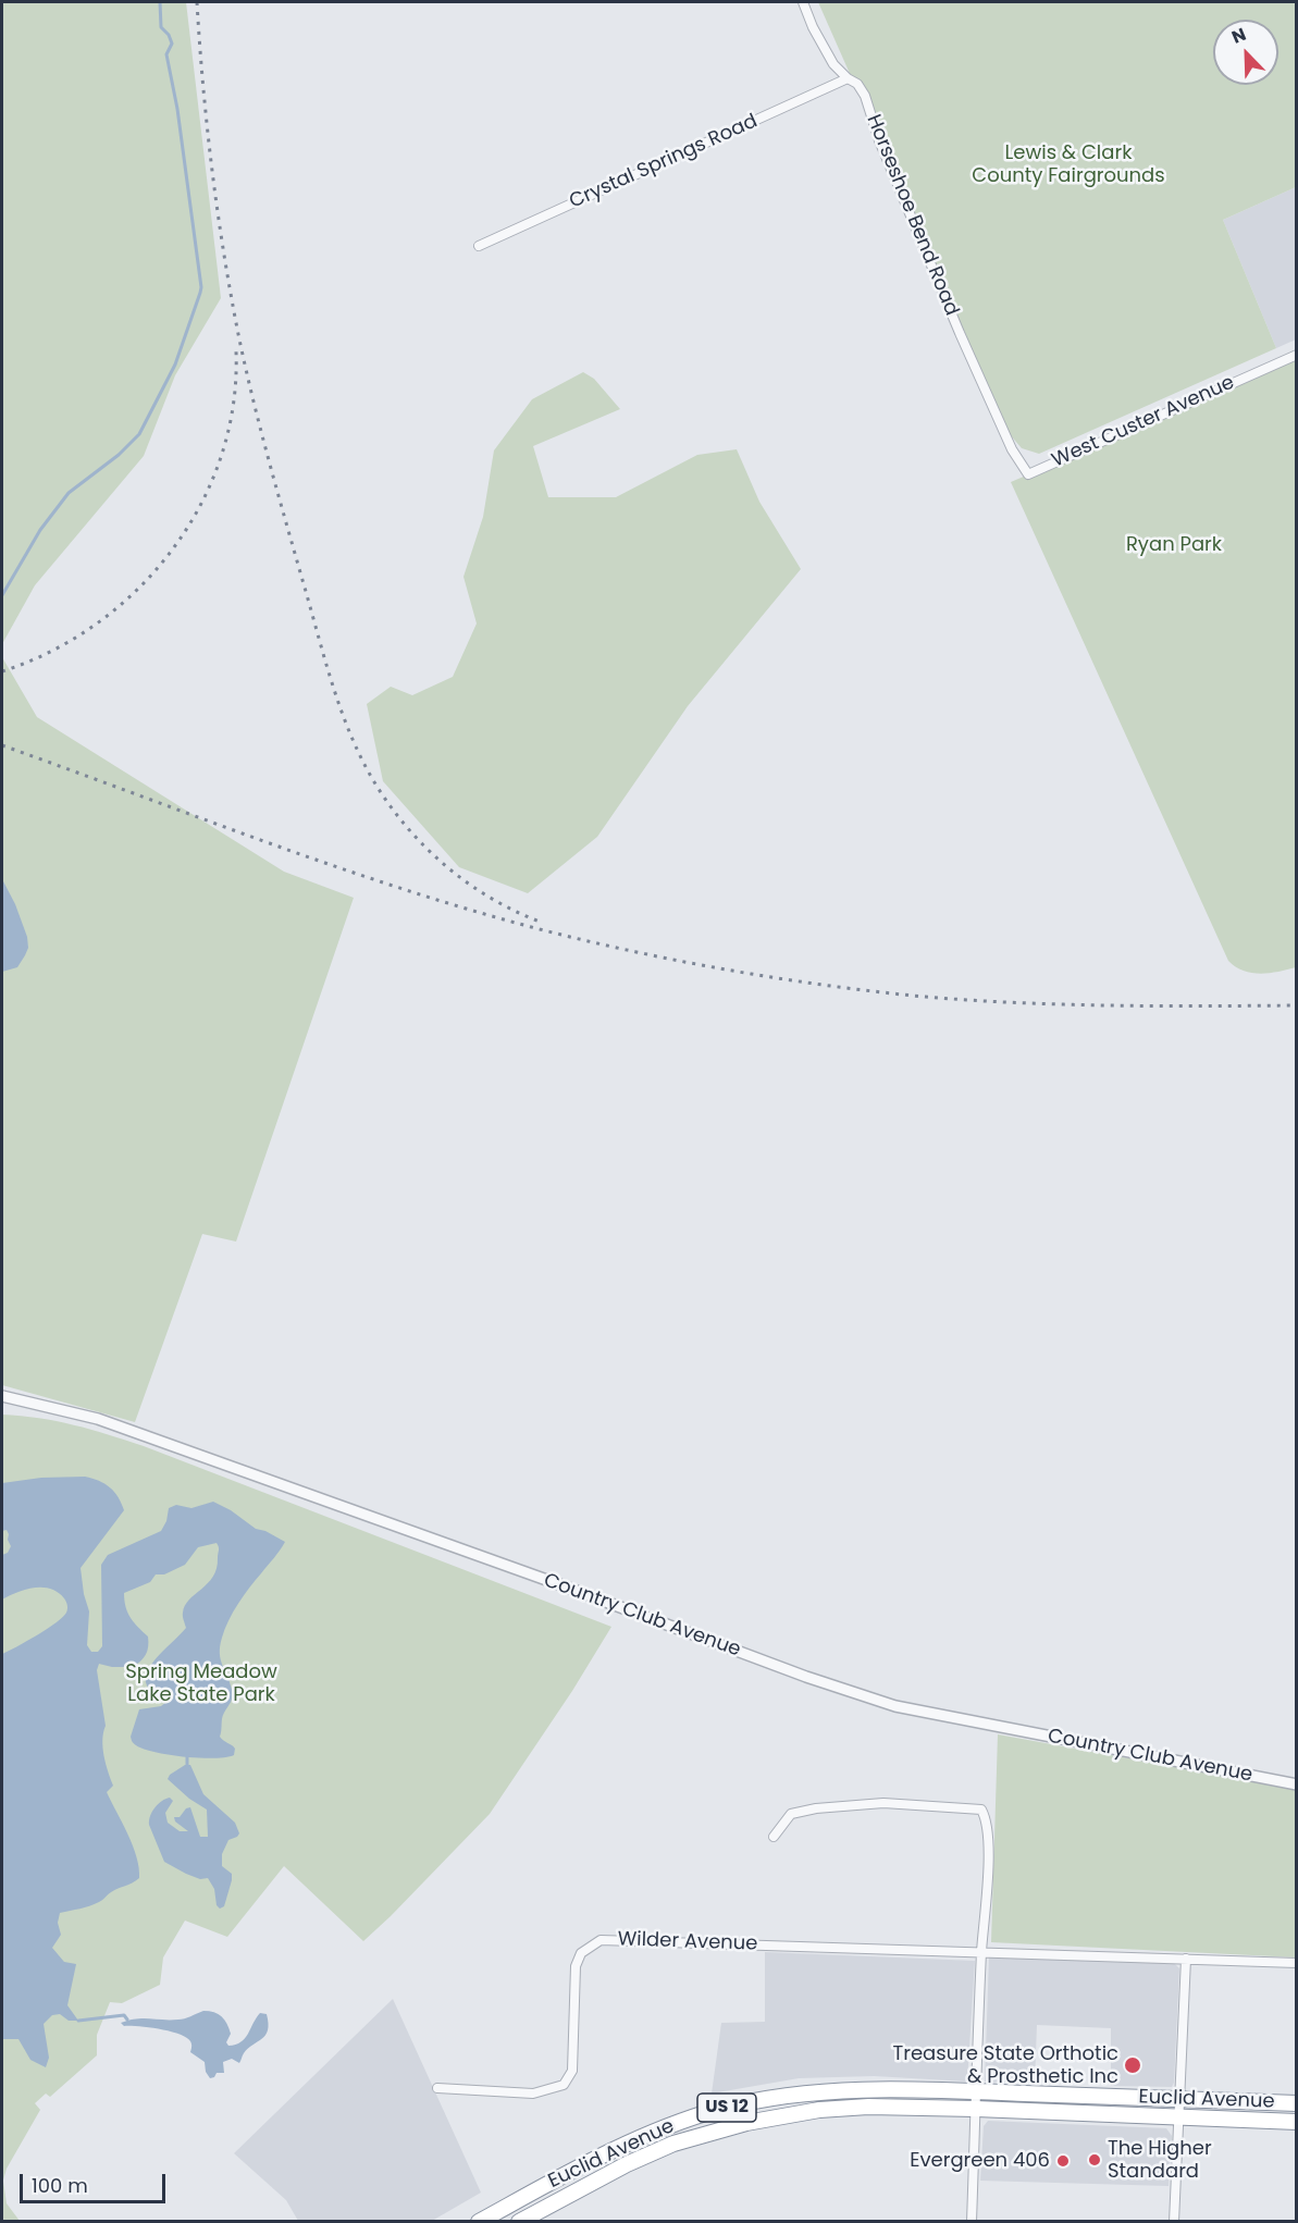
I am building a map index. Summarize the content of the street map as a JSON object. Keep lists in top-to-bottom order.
{
  "streets": {
    "highway": ["Euclid Avenue", "US 12"],
    "street": [
      "Crystal Springs Road",
      "Horseshoe Bend Road",
      "West Custer Avenue",
      "Country Club Avenue",
      "Wilder Avenue"
    ]
  },
  "crossings": [
    ["Crystal Springs Road", "Horseshoe Bend Road"],
    ["Horseshoe Bend Road", "West Custer Avenue"]
  ],
  "parks": ["Lewis & Clark County Fairgrounds", "Ryan Park", "Spring Meadow Lake State Park"],
  "places": ["Treasure State Orthotic & Prosthetic Inc", "The Higher Standard", "Evergreen 406"],
  "scale_bar": "100 m",
  "north": "top left"
}
